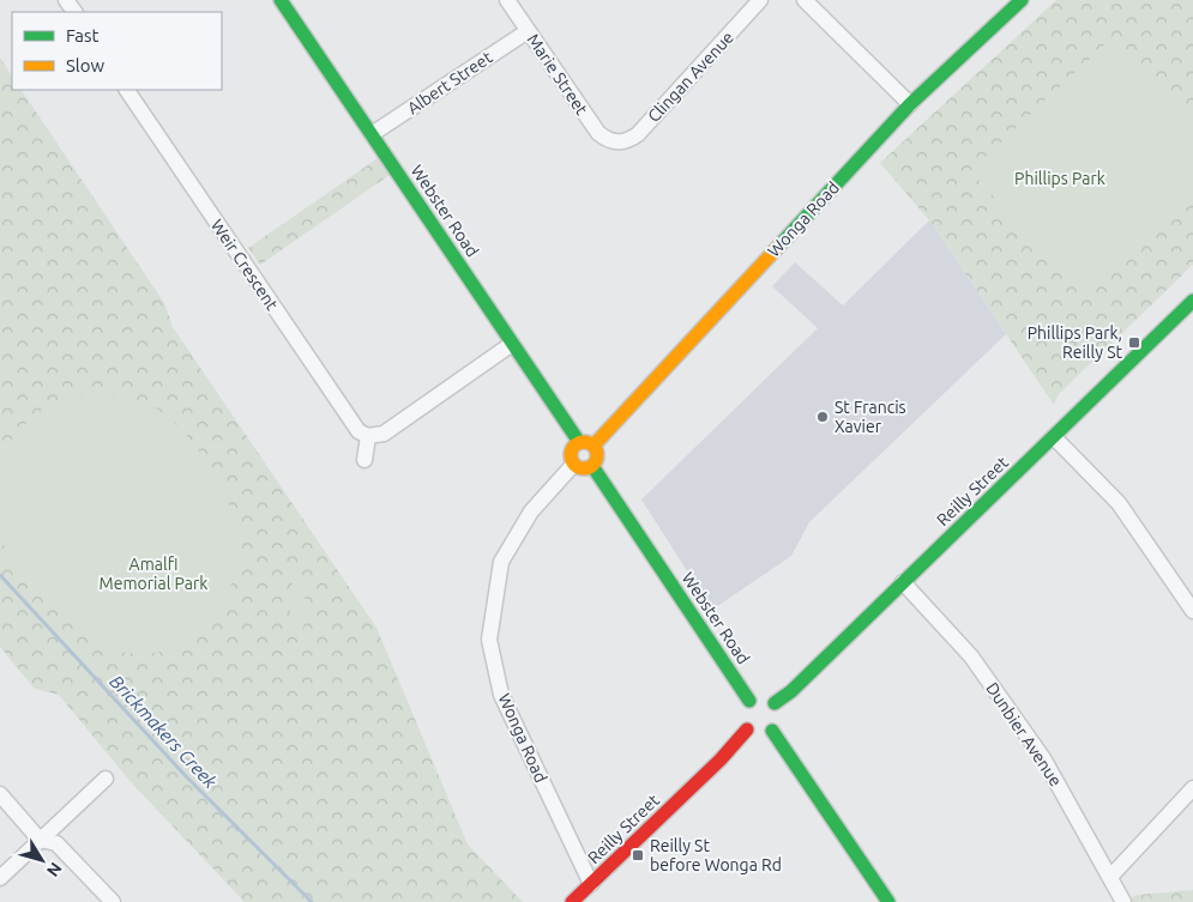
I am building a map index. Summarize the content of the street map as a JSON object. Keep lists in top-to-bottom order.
{
  "streets": {
    "street": [
      "Marie Street",
      "Clingan Avenue",
      "Albert Street",
      "Webster Road",
      "Wonga Road",
      "Weir Crescent",
      "Reilly Street",
      "Dunbier Avenue"
    ]
  },
  "crossings": [
    ["Marie Street", "Clingan Avenue"],
    ["Marie Street", "Albert Street"],
    ["Albert Street", "Webster Road"],
    ["Webster Road", "Wonga Road"],
    ["Webster Road", "Reilly Street"],
    ["Wonga Road", "Reilly Street"],
    ["Reilly Street", "Dunbier Avenue"]
  ],
  "water": ["Brickmakers Creek"],
  "parks": ["Phillips Park", "Amalfi Memorial Park"],
  "places": {
    "transit": ["Phillips Park, Reilly St", "Reilly St before Wonga Rd"],
    "other": ["St Francis Xavier"]
  },
  "legend": ["Fast", "Slow"],
  "north": "bottom right"
}
